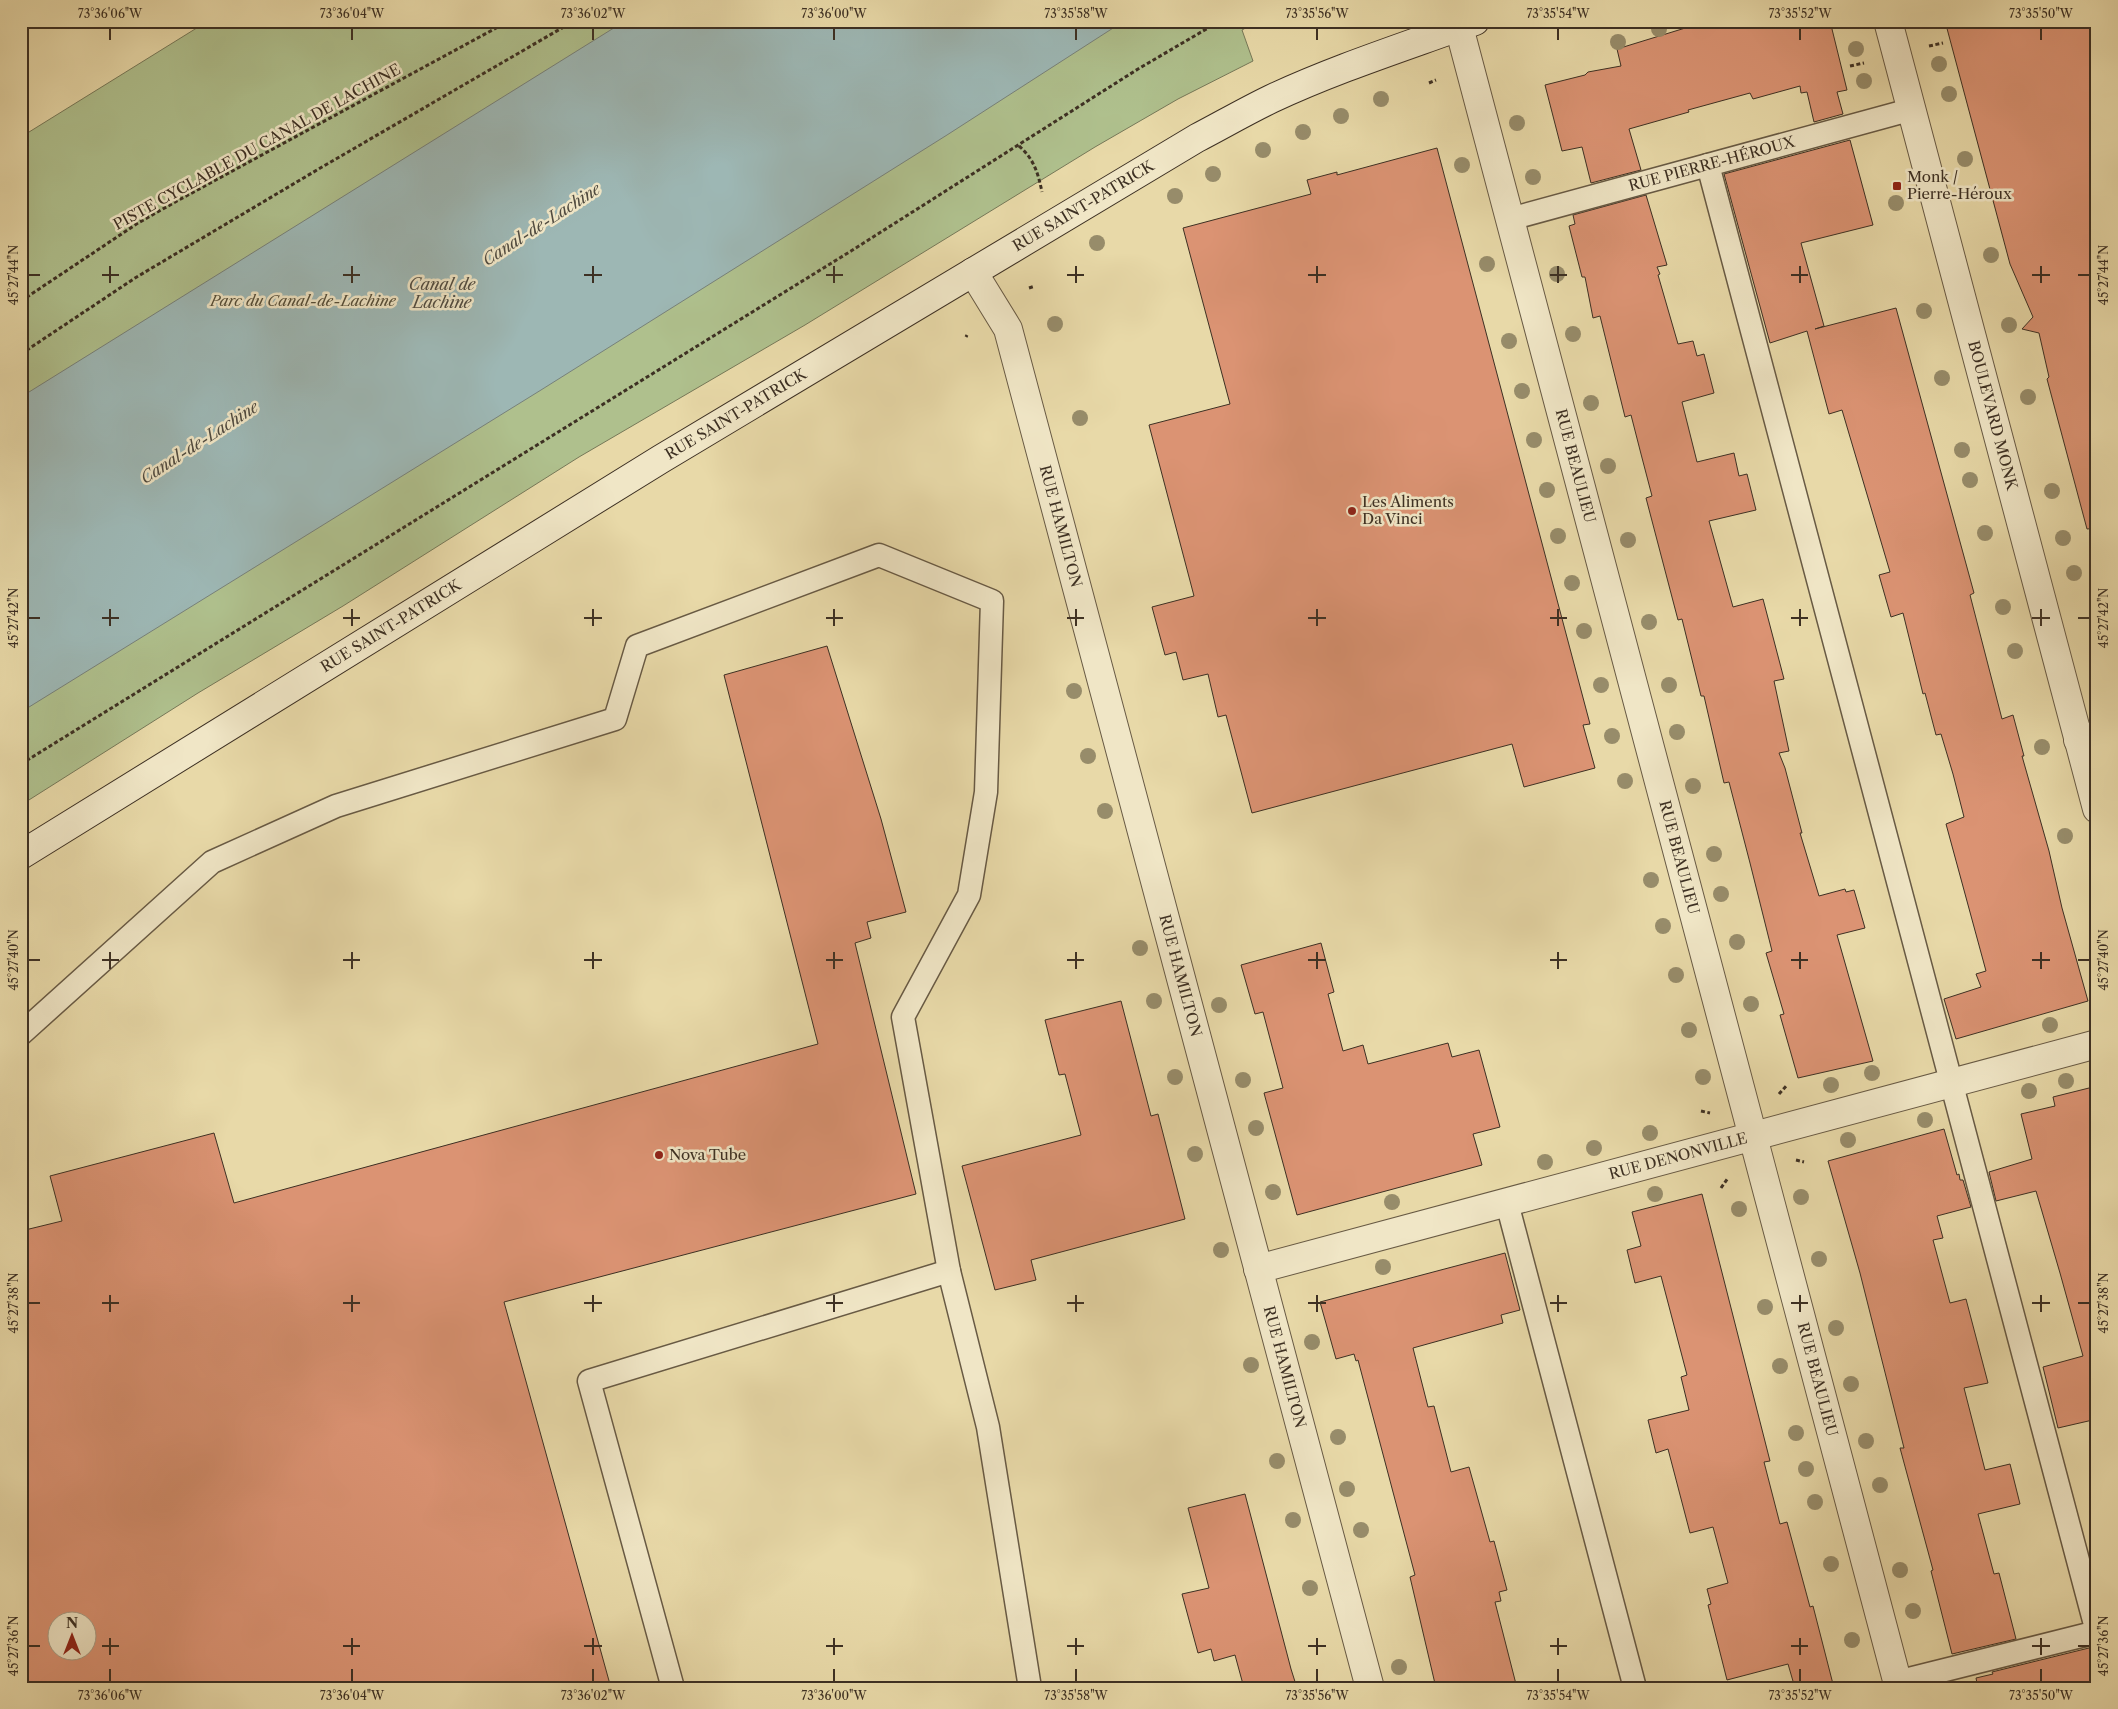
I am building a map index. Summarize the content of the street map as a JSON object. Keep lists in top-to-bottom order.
{
  "streets": {
    "street": [
      "RUE SAINT-PATRICK",
      "BOULEVARD MONK",
      "RUE BEAULIEU",
      "RUE HAMILTON",
      "RUE DENONVILLE"
    ],
    "lane": ["RUE PIERRE-HÉROUX"],
    "path": ["PISTE CYCLABLE DU CANAL DE LACHINE"]
  },
  "crossings": [
    ["RUE PIERRE-HÉROUX", "BOULEVARD MONK"],
    ["RUE PIERRE-HÉROUX", "RUE BEAULIEU"],
    ["RUE SAINT-PATRICK", "RUE BEAULIEU"],
    ["RUE SAINT-PATRICK", "RUE HAMILTON"],
    ["RUE BEAULIEU", "RUE DENONVILLE"],
    ["RUE HAMILTON", "RUE DENONVILLE"]
  ],
  "water": ["Canal-de-Lachine", "Canal de Lachine"],
  "parks": ["Parc du Canal-de-Lachine"],
  "places": {
    "transit": ["Monk / Pierre-Héroux"],
    "other": ["Les Aliments Da Vinci", "Nova Tube"]
  },
  "north": "top",
  "coordinates": [
    "73°36'06\"W",
    "73°36'04\"W",
    "73°36'02\"W",
    "73°36'00\"W",
    "73°35'58\"W",
    "73°35'56\"W",
    "73°35'54\"W",
    "73°35'52\"W",
    "73°35'50\"W",
    "45°27'44\"N",
    "45°27'42\"N",
    "45°27'40\"N",
    "45°27'38\"N",
    "45°27'36\"N"
  ]
}
